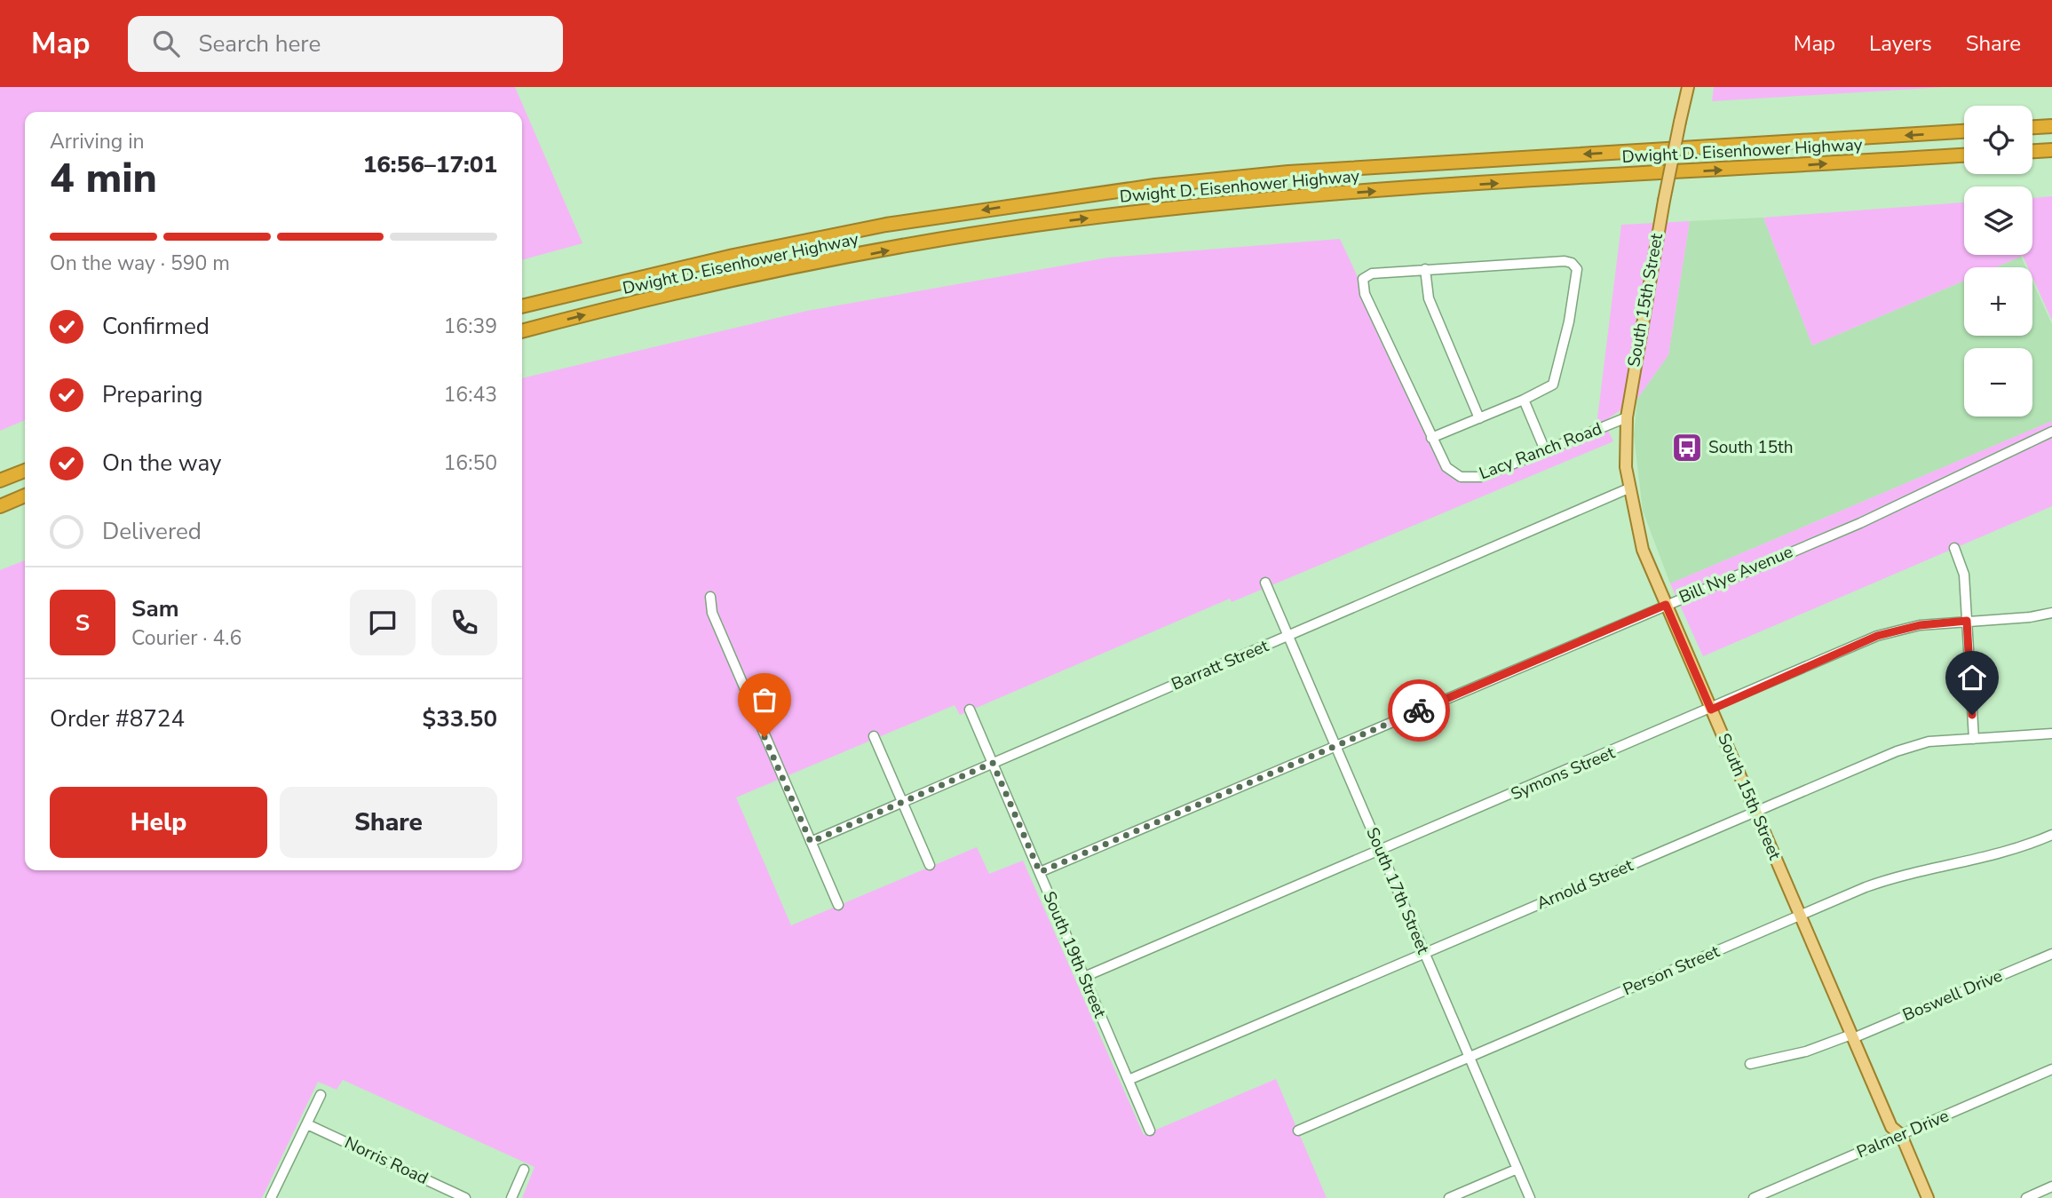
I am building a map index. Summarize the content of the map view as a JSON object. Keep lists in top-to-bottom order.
{
  "streets": {
    "highway": ["Dwight D. Eisenhower Highway"],
    "main road": ["South 15th Street"],
    "street": [
      "Lacy Ranch Road",
      "Bill Nye Avenue",
      "Barratt Street",
      "Symons Street",
      "Arnold Street",
      "South 17th Street",
      "South 19th Street",
      "Person Street",
      "Boswell Drive",
      "Palmer Drive",
      "Norris Road"
    ]
  },
  "crossings": [
    ["South 15th Street", "Lacy Ranch Road"],
    ["South 15th Street", "Bill Nye Avenue"],
    ["South 15th Street", "Barratt Street"],
    ["South 15th Street", "Symons Street"],
    ["South 15th Street", "Arnold Street"],
    ["South 15th Street", "Person Street"],
    ["South 15th Street", "Boswell Drive"],
    ["South 15th Street", "Palmer Drive"],
    ["Bill Nye Avenue", "South 17th Street"],
    ["Bill Nye Avenue", "South 19th Street"],
    ["Barratt Street", "South 17th Street"],
    ["Barratt Street", "South 19th Street"],
    ["Symons Street", "South 17th Street"],
    ["Symons Street", "South 19th Street"],
    ["Arnold Street", "South 17th Street"],
    ["Arnold Street", "South 19th Street"],
    ["South 17th Street", "Person Street"]
  ],
  "places": {
    "bus stop": ["South 15th"]
  },
  "page": {
    "header": "Map",
    "search": "Search here",
    "nav": ["Map", "Layers", "Share"],
    "map_buttons": ["+", "−"],
    "heading": ["4 min", "Arriving in", "16:56–17:01"],
    "panel": [
      "Sam",
      "Courier · 4.6",
      "Order #8724",
      "$33.50"
    ],
    "bar": "On the way · 590 m",
    "list": [
      ["Confirmed", "16:39"],
      ["Preparing", "16:43"],
      ["On the way", "16:50"],
      "Delivered"
    ],
    "round": "S",
    "buttons": ["Help", "Share"]
  }
}
